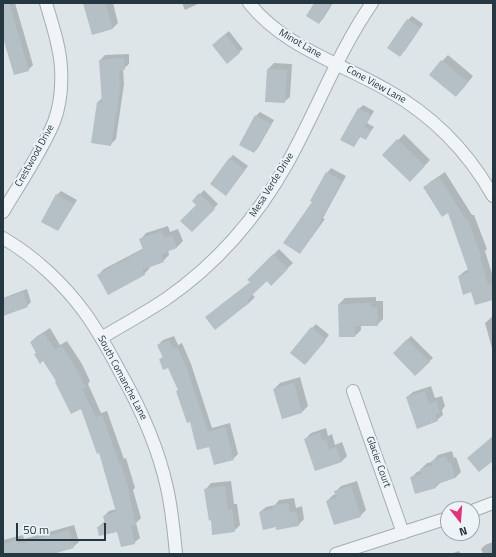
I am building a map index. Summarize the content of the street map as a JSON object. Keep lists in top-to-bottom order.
{
  "streets": {
    "street": [
      "Minot Lane",
      "Cone View Lane",
      "Crestwood Drive",
      "Mesa Verde Drive",
      "South Comanche Lane",
      "Glacier Court"
    ]
  },
  "crossings": [
    ["Minot Lane", "Cone View Lane"],
    ["Minot Lane", "Mesa Verde Drive"],
    ["Cone View Lane", "Mesa Verde Drive"],
    ["Mesa Verde Drive", "South Comanche Lane"]
  ],
  "scale_bar": "50 m",
  "north": "bottom"
}
